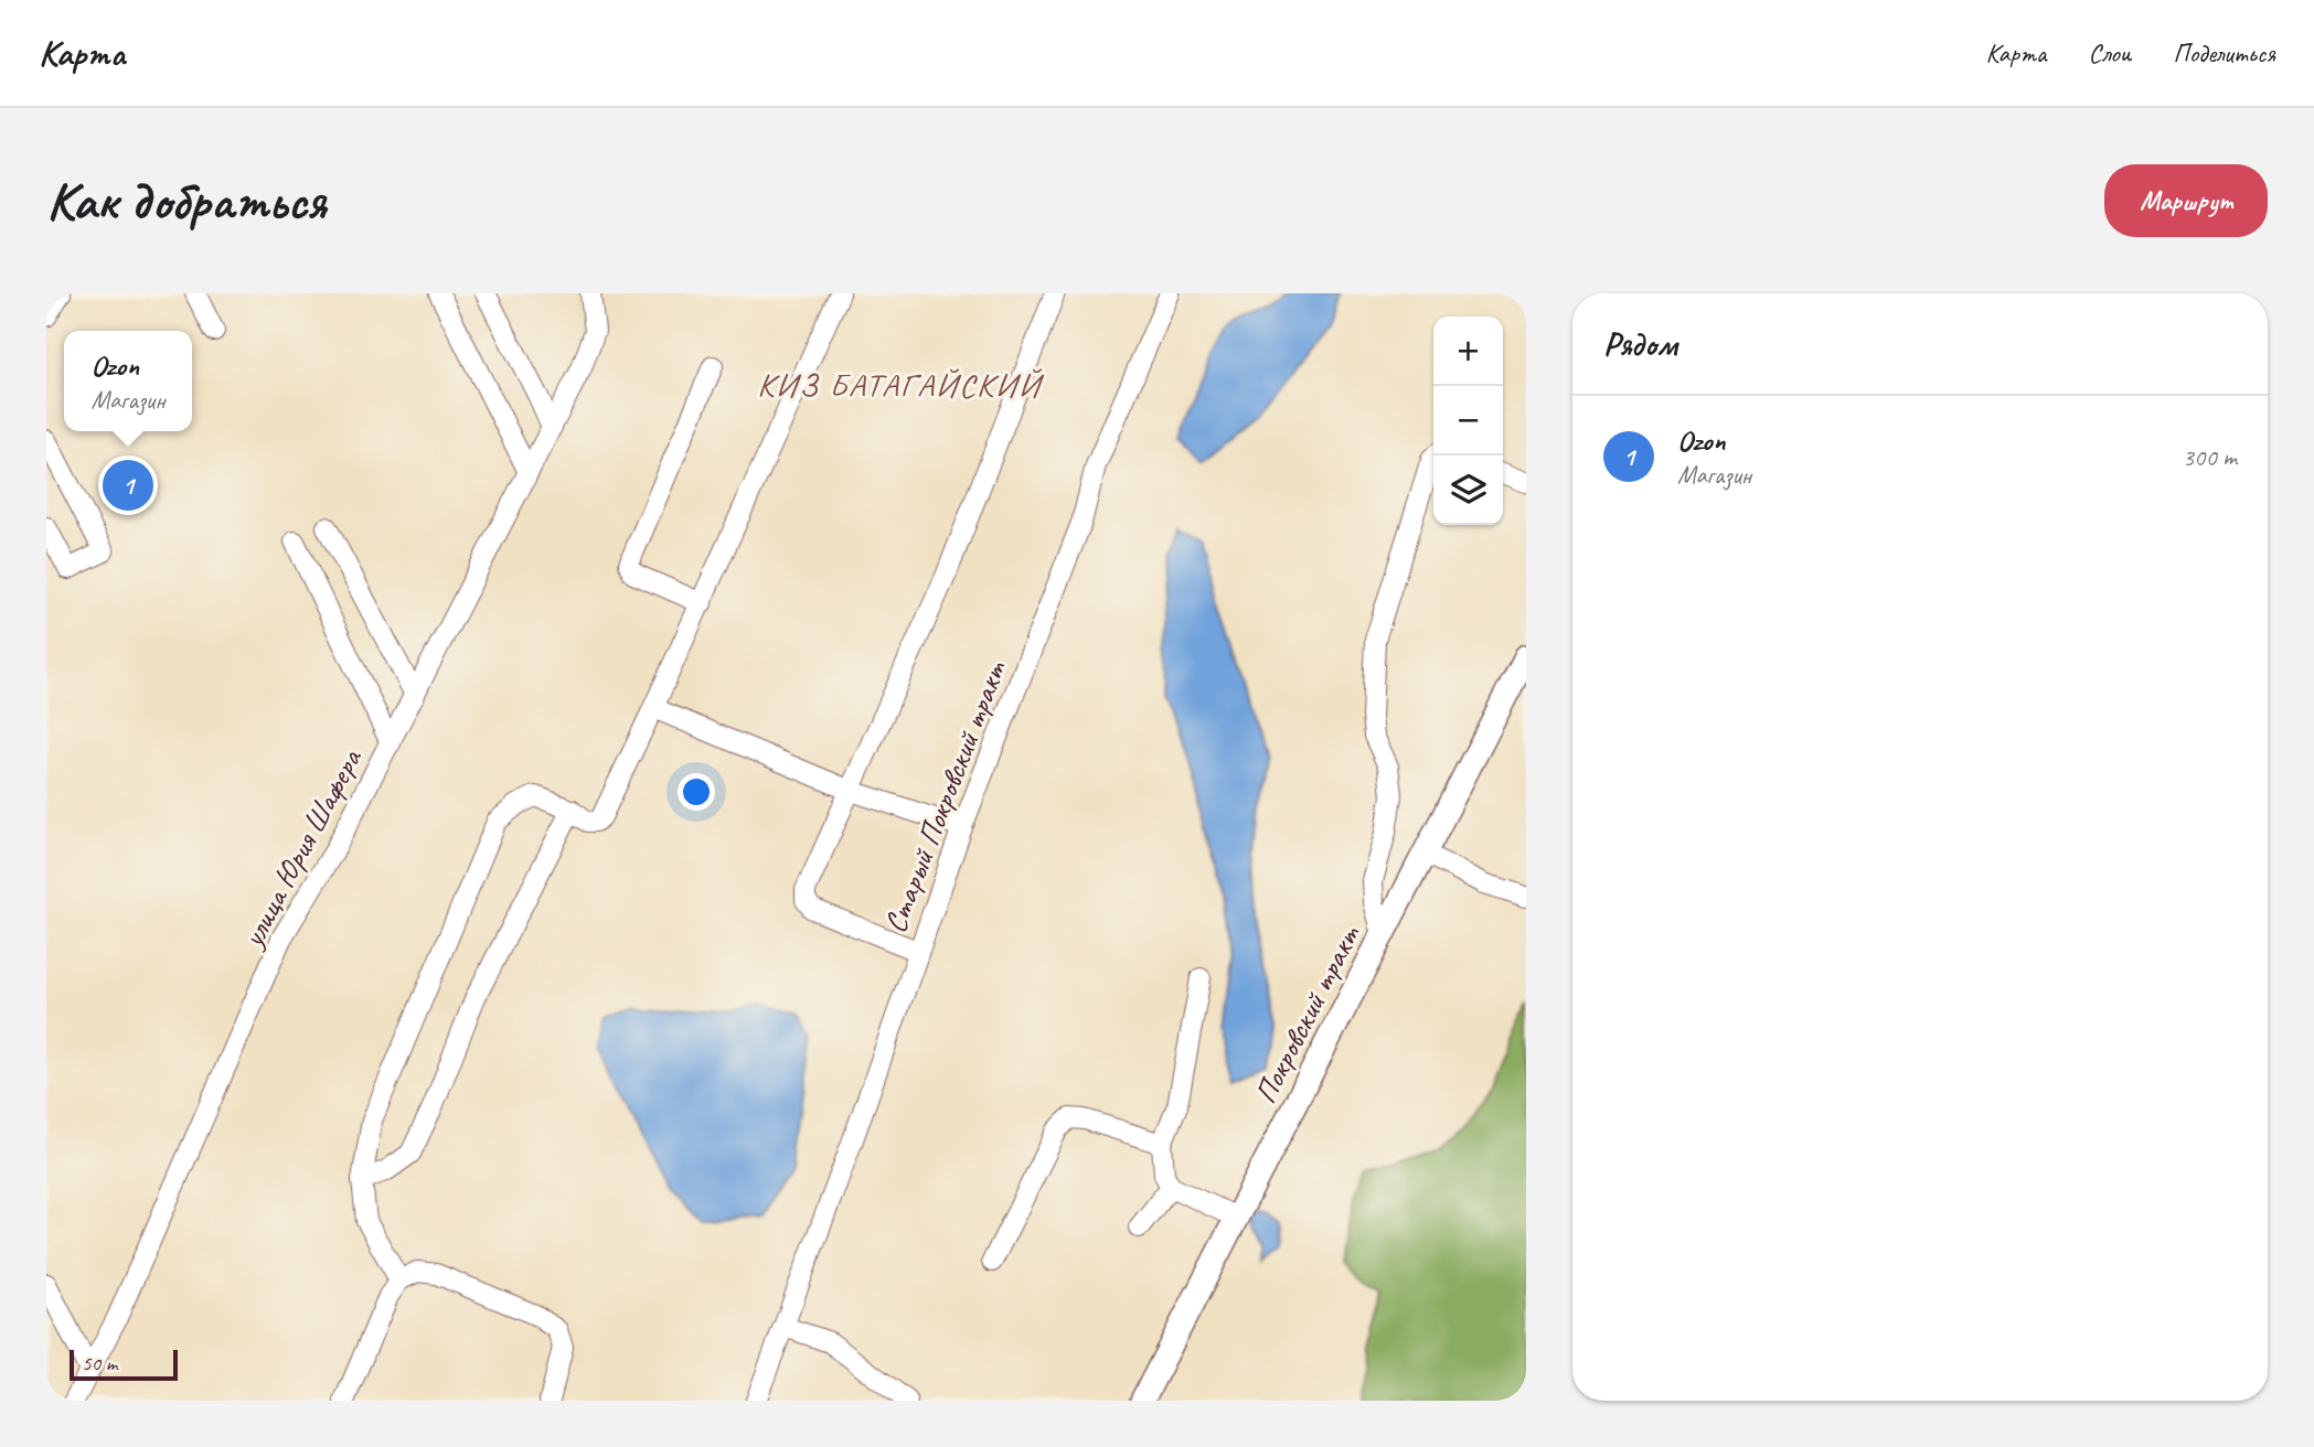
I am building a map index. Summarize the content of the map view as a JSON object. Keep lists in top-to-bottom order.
{
  "streets": {
    "main road": ["Покровский тракт"],
    "street": ["Старый Покровский тракт", "улица Юрия Шафера"]
  },
  "districts": ["КИЗ БАТАГАЙСКИЙ"],
  "scale_bar": "50 m",
  "page": {
    "header": "Карта",
    "nav": ["Карта", "Слои", "Поделиться"],
    "buttons": "Маршрут",
    "title": "Как добраться",
    "heading": "Рядом",
    "map_buttons": ["+", "−"],
    "popup": ["Ozon", "Магазин"],
    "list": [
      {
        "mark": "1",
        "name": "Ozon",
        "note": "Магазин",
        "value": "300 m"
      }
    ],
    "pins": "1",
    "scale": "50 m"
  }
}
